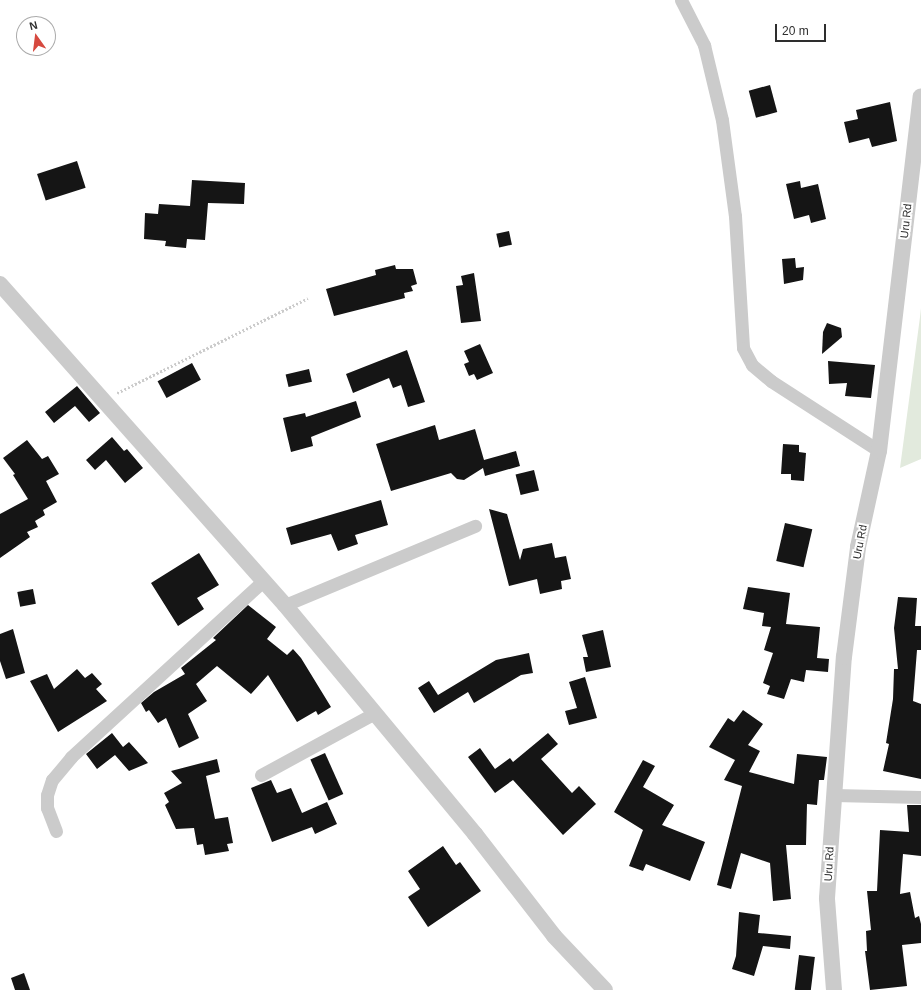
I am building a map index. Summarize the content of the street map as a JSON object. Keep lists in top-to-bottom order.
{
  "streets": {
    "street": ["Uru Rd"]
  },
  "scale_bar": "20 m",
  "north": "top"
}
